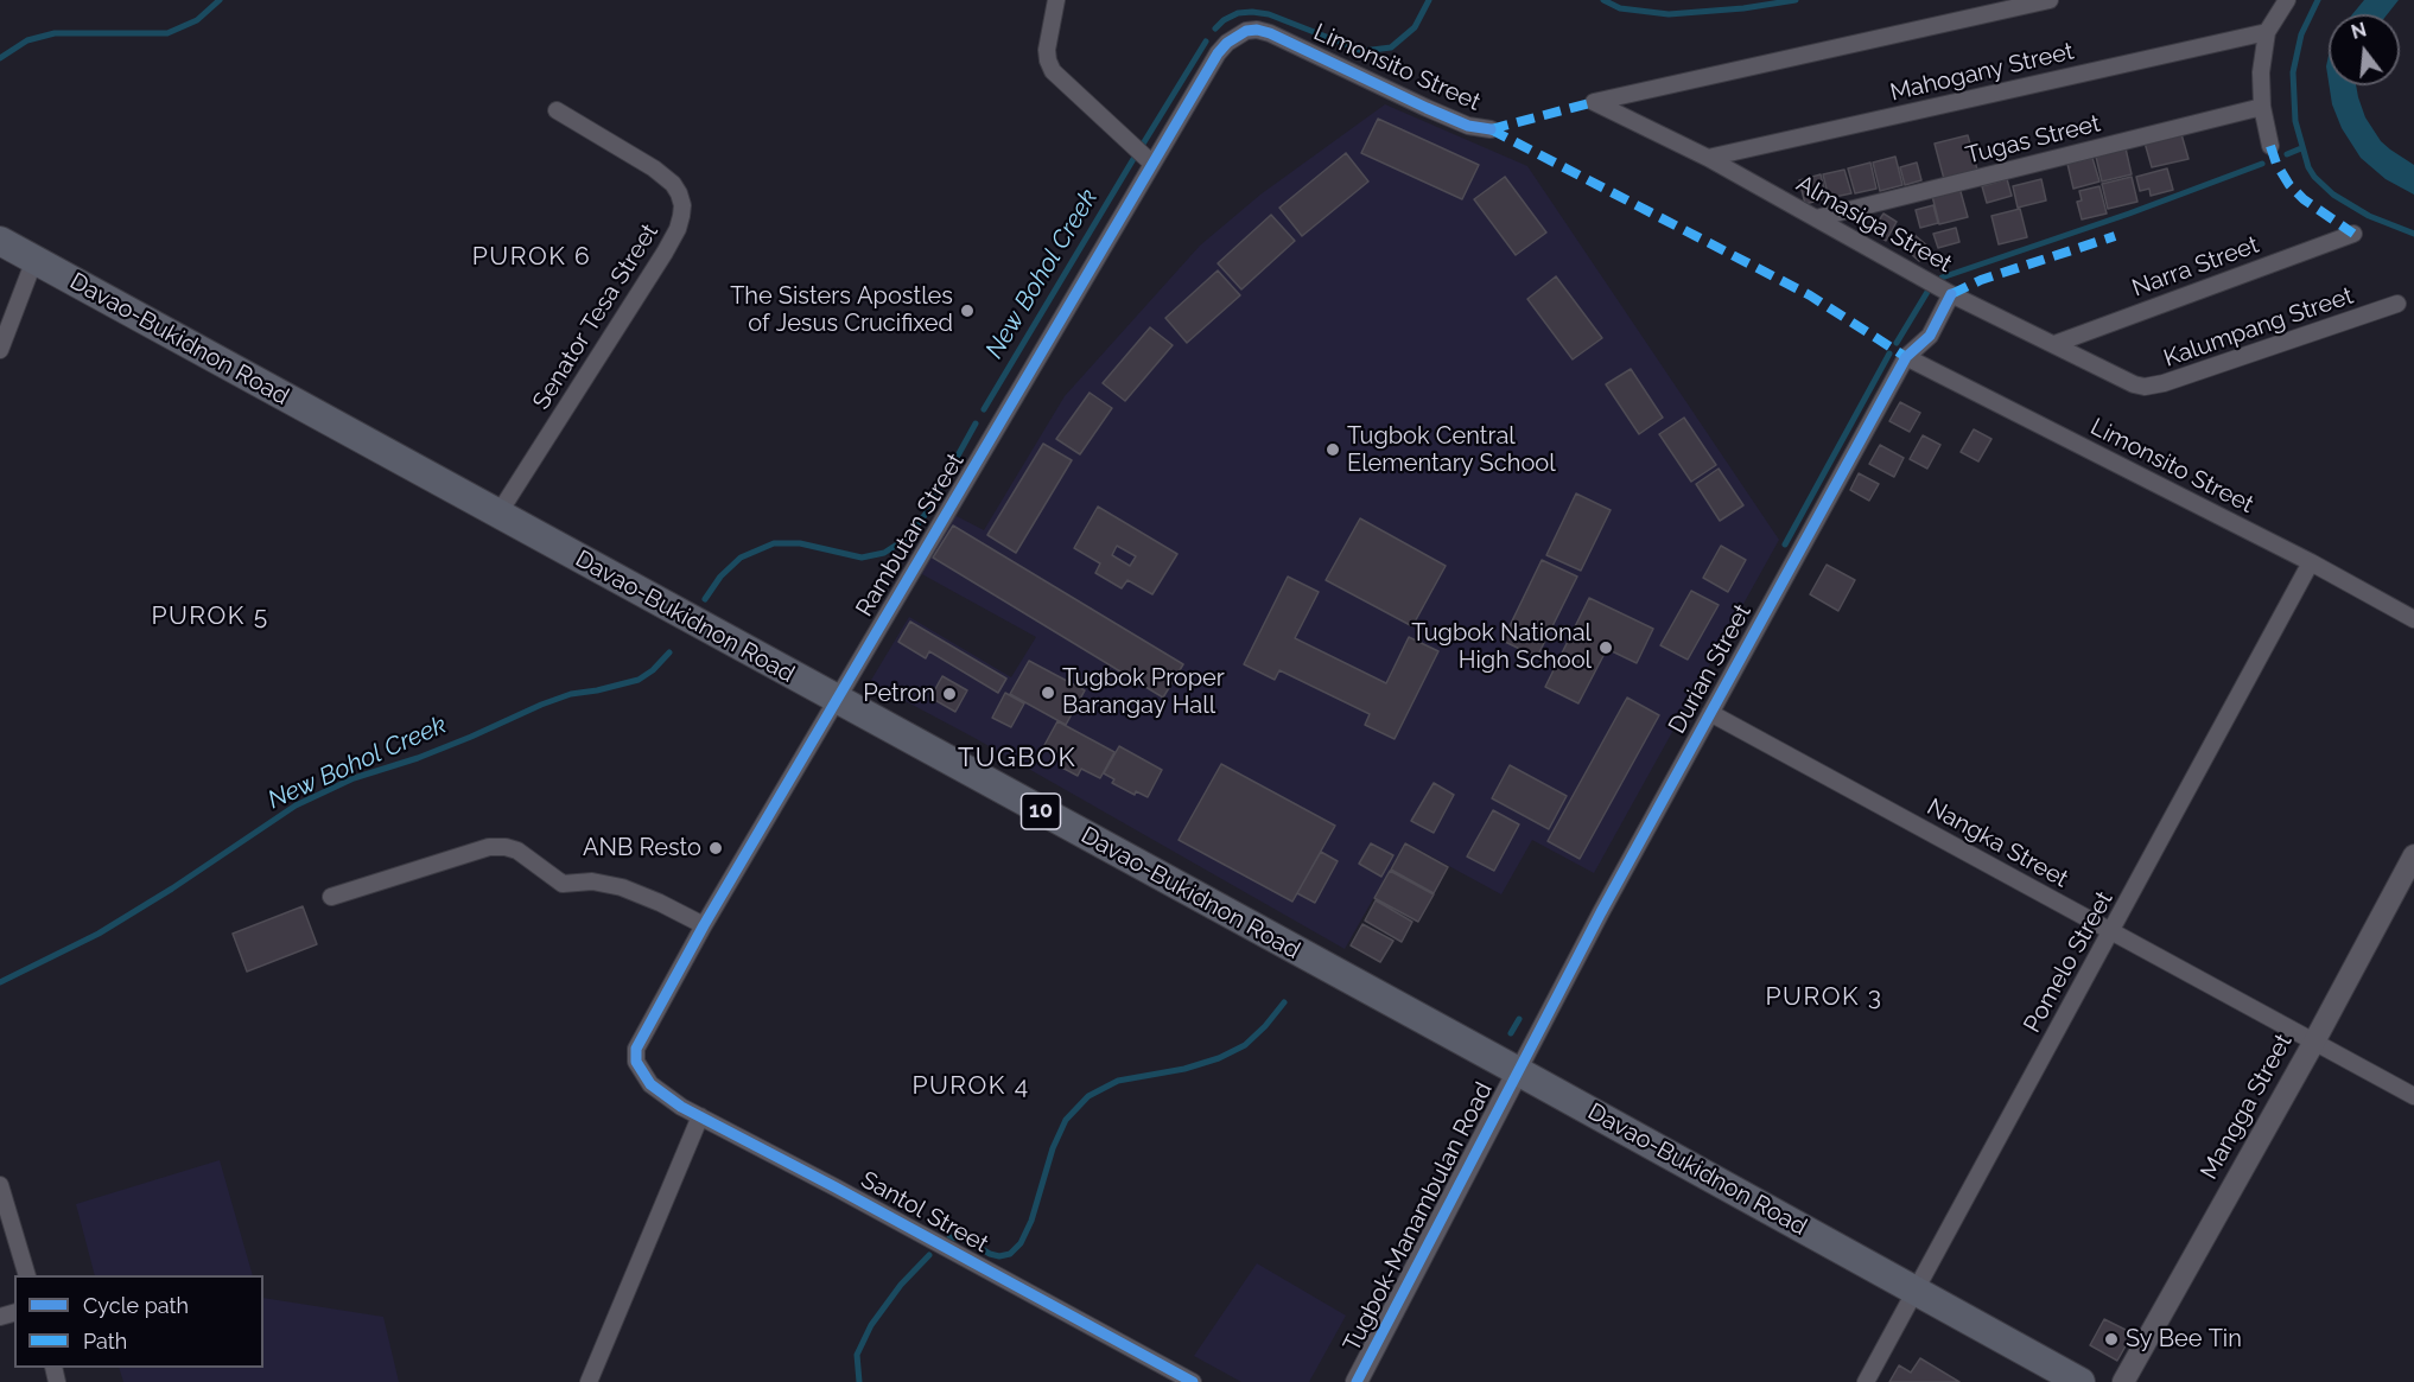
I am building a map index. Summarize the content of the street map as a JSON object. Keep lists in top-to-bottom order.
{
  "streets": {
    "highway": ["Davao-Bukidnon Road", "10"],
    "street": [
      "Limonsito Street",
      "Mahogany Street",
      "Tugas Street",
      "Almasiga Street",
      "Narra Street",
      "Senator Tesa Street",
      "Kalumpang Street",
      "Rambutan Street",
      "Durian Street",
      "Nangka Street",
      "Pomelo Street",
      "Mangga Street",
      "Santol Street",
      "Tugbok-Manambulan Road"
    ]
  },
  "crossings": [
    ["Limonsito Street", "Rambutan Street"],
    ["Limonsito Street", "Durian Street"],
    ["Limonsito Street", "Pomelo Street"],
    ["Mahogany Street", "Almasiga Street"],
    ["Tugas Street", "Almasiga Street"],
    ["Almasiga Street", "Narra Street"],
    ["Almasiga Street", "Kalumpang Street"],
    ["Almasiga Street", "Durian Street"],
    ["Senator Tesa Street", "Davao-Bukidnon Road"],
    ["Davao-Bukidnon Road", "Rambutan Street"],
    ["Davao-Bukidnon Road", "Durian Street"],
    ["Davao-Bukidnon Road", "Pomelo Street"],
    ["Davao-Bukidnon Road", "Tugbok-Manambulan Road"],
    ["Rambutan Street", "Santol Street"],
    ["Durian Street", "Nangka Street"],
    ["Durian Street", "Tugbok-Manambulan Road"],
    ["Nangka Street", "Pomelo Street"],
    ["Nangka Street", "Mangga Street"]
  ],
  "districts": [
    "PUROK 6",
    "PUROK 5",
    "TUGBOK",
    "PUROK 3",
    "PUROK 4"
  ],
  "water": ["New Bohol Creek"],
  "places": [
    "The Sisters Apostles of Jesus Crucifixed",
    "Tugbok Central Elementary School",
    "Tugbok National High School",
    "Tugbok Proper Barangay Hall",
    "Petron",
    "ANB Resto",
    "Sy Bee Tin"
  ],
  "legend": ["Cycle path", "Path"],
  "north": "top"
}
